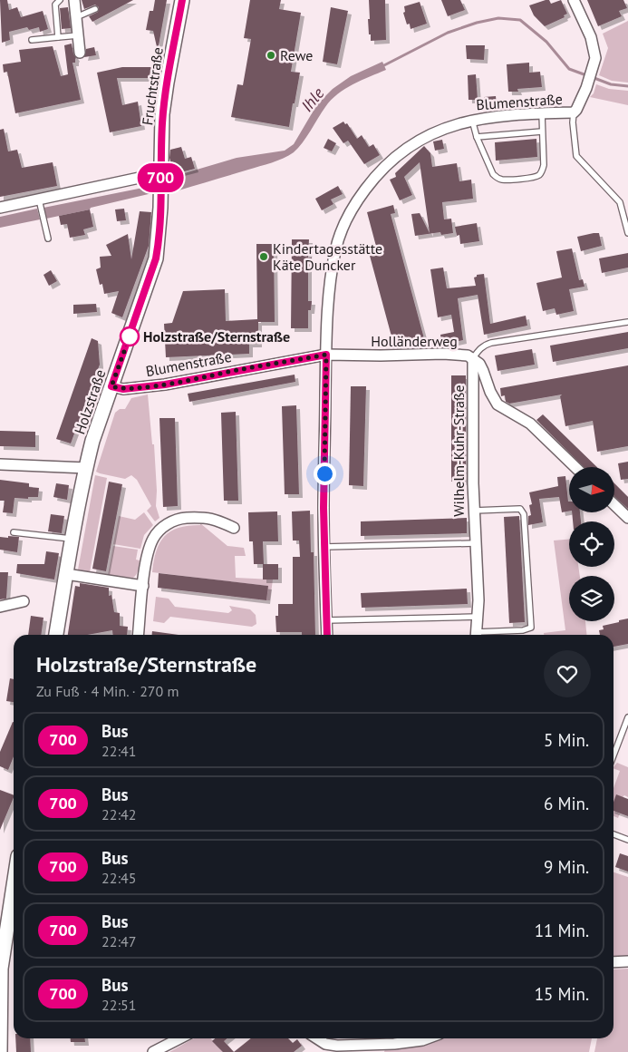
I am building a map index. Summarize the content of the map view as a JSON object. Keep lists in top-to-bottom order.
{
  "streets": {
    "street": [
      "Fruchtstraße",
      "Blumenstraße",
      "Holländerweg",
      "Holzstraße",
      "Wilhelm-Kuhr-Straße"
    ]
  },
  "crossings": [
    ["Fruchtstraße", "Holzstraße"],
    ["Blumenstraße", "Holländerweg"],
    ["Blumenstraße", "Holzstraße"],
    ["Holländerweg", "Wilhelm-Kuhr-Straße"]
  ],
  "water": ["Ihle"],
  "places": ["Rewe", "Kindertagesstätte Käte Duncker", "Holzstraße/Sternstraße"],
  "lines": ["bus line 700"],
  "north": "right",
  "page": {
    "on_map": "700",
    "heading": ["Holzstraße/Sternstraße", "Zu Fuß · 4 Min. · 270 m"],
    "list": [
      {
        "mark": "700",
        "name": "Bus",
        "note": "22:41",
        "value": "5 Min."
      },
      {
        "mark": "700",
        "name": "Bus",
        "note": "22:42",
        "value": "6 Min."
      },
      {
        "mark": "700",
        "name": "Bus",
        "note": "22:45",
        "value": "9 Min."
      },
      {
        "mark": "700",
        "name": "Bus",
        "note": "22:47",
        "value": "11 Min."
      },
      {
        "mark": "700",
        "name": "Bus",
        "note": "22:51",
        "value": "15 Min."
      }
    ]
  }
}
